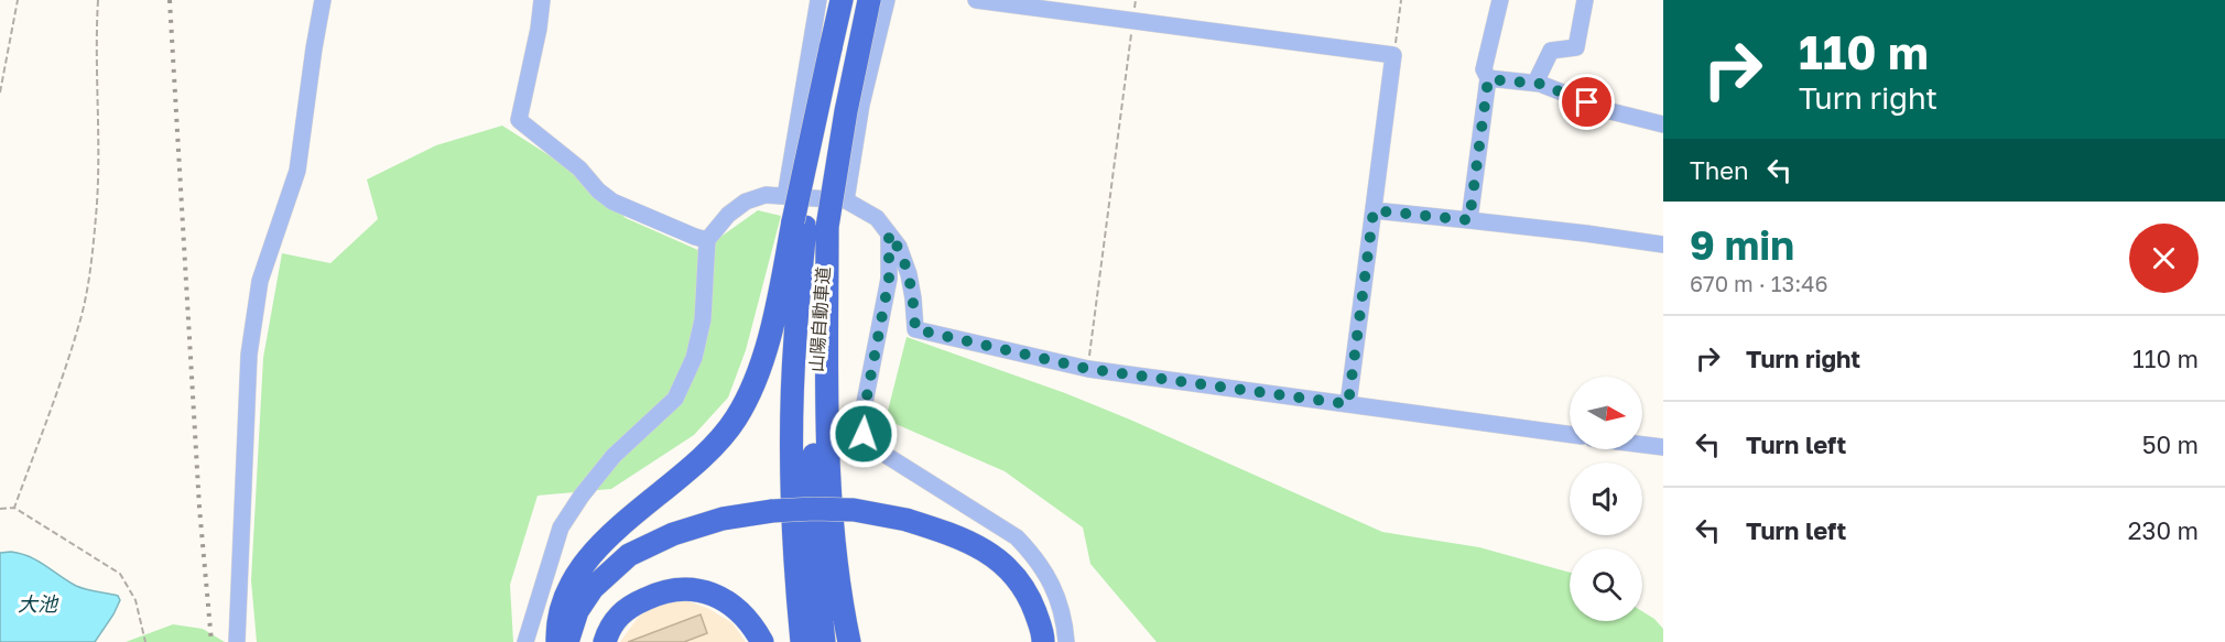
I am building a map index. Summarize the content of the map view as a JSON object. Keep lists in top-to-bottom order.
{
  "streets": {
    "highway": ["山陽自動車道"]
  },
  "water": ["大池"],
  "north": "right",
  "page": {
    "turn": ["110 m", "Turn right"],
    "then": "Then",
    "heading": ["9 min", "670 m · 13:46"],
    "list": [
      {
        "name": "Turn right",
        "value": "110 m"
      },
      {
        "name": "Turn left",
        "value": "50 m"
      },
      {
        "name": "Turn left",
        "value": "230 m"
      }
    ]
  }
}
